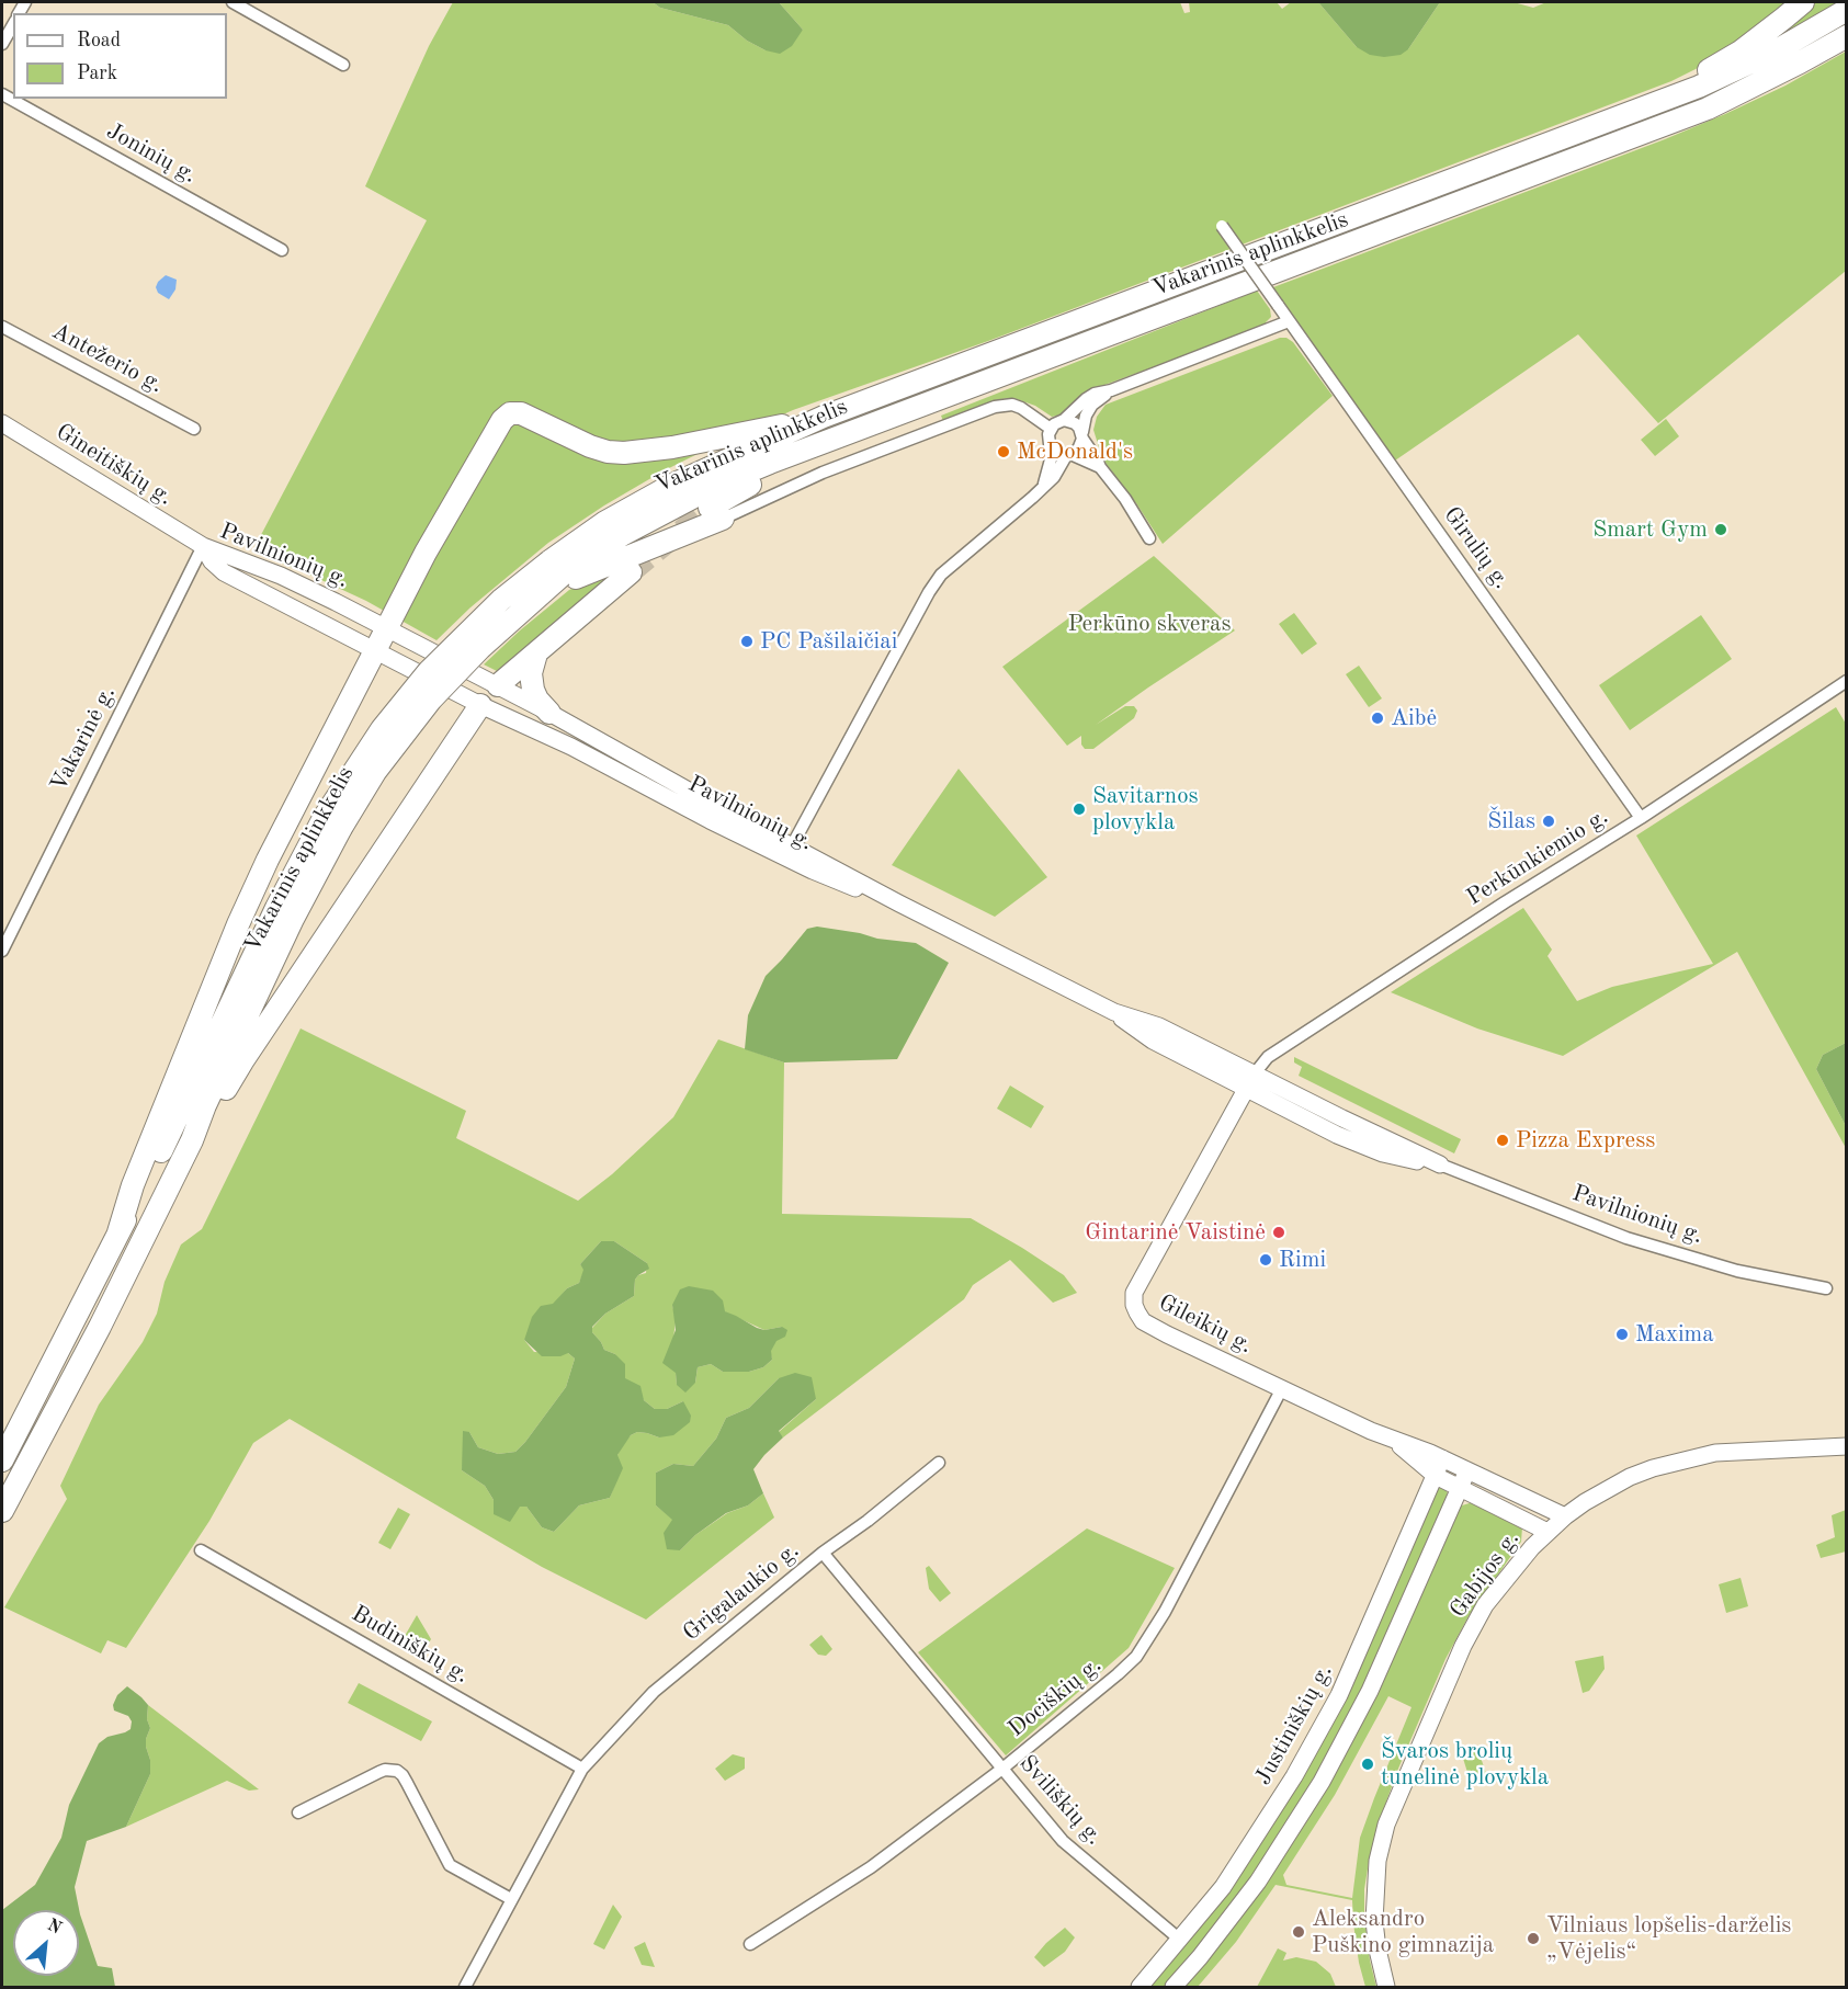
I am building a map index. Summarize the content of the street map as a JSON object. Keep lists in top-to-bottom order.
{
  "streets": {
    "highway": ["Vakarinis aplinkkelis"],
    "street": [
      "Joninių g.",
      "Antežerio g.",
      "Gineitiškių g.",
      "Girulių g.",
      "Pavilnionių g.",
      "Vakarinė g.",
      "Perkūnkiemio g.",
      "Gileikių g.",
      "Gabijos g.",
      "Grigalaukio g.",
      "Budiniškių g.",
      "Dociškių g.",
      "Justiniškių g.",
      "Sviliškių g."
    ]
  },
  "crossings": [
    ["Gineitiškių g.", "Pavilnionių g."],
    ["Gineitiškių g.", "Vakarinė g."],
    ["Girulių g.", "Perkūnkiemio g."],
    ["Pavilnionių g.", "Vakarinė g."],
    ["Pavilnionių g.", "Perkūnkiemio g."],
    ["Pavilnionių g.", "Gileikių g."],
    ["Perkūnkiemio g.", "Gileikių g."],
    ["Gileikių g.", "Gabijos g."],
    ["Gileikių g.", "Dociškių g."],
    ["Gileikių g.", "Justiniškių g."],
    ["Grigalaukio g.", "Budiniškių g."],
    ["Grigalaukio g.", "Sviliškių g."],
    ["Dociškių g.", "Sviliškių g."],
    ["Justiniškių g.", "Sviliškių g."]
  ],
  "parks": ["Perkūno skveras"],
  "places": [
    "McDonald's",
    "Smart Gym",
    "PC Pašilaičiai",
    "Aibė",
    "Savitarnos plovykla",
    "Šilas",
    "Pizza Express",
    "Gintarinė Vaistinė",
    "Rimi",
    "Maxima",
    "Švaros brolių tunelinė plovykla",
    "Aleksandro Puškino gimnazija",
    "Vilniaus lopšelis-darželis „Vėjelis“"
  ],
  "legend": ["Road", "Park"],
  "north": "top right"
}
